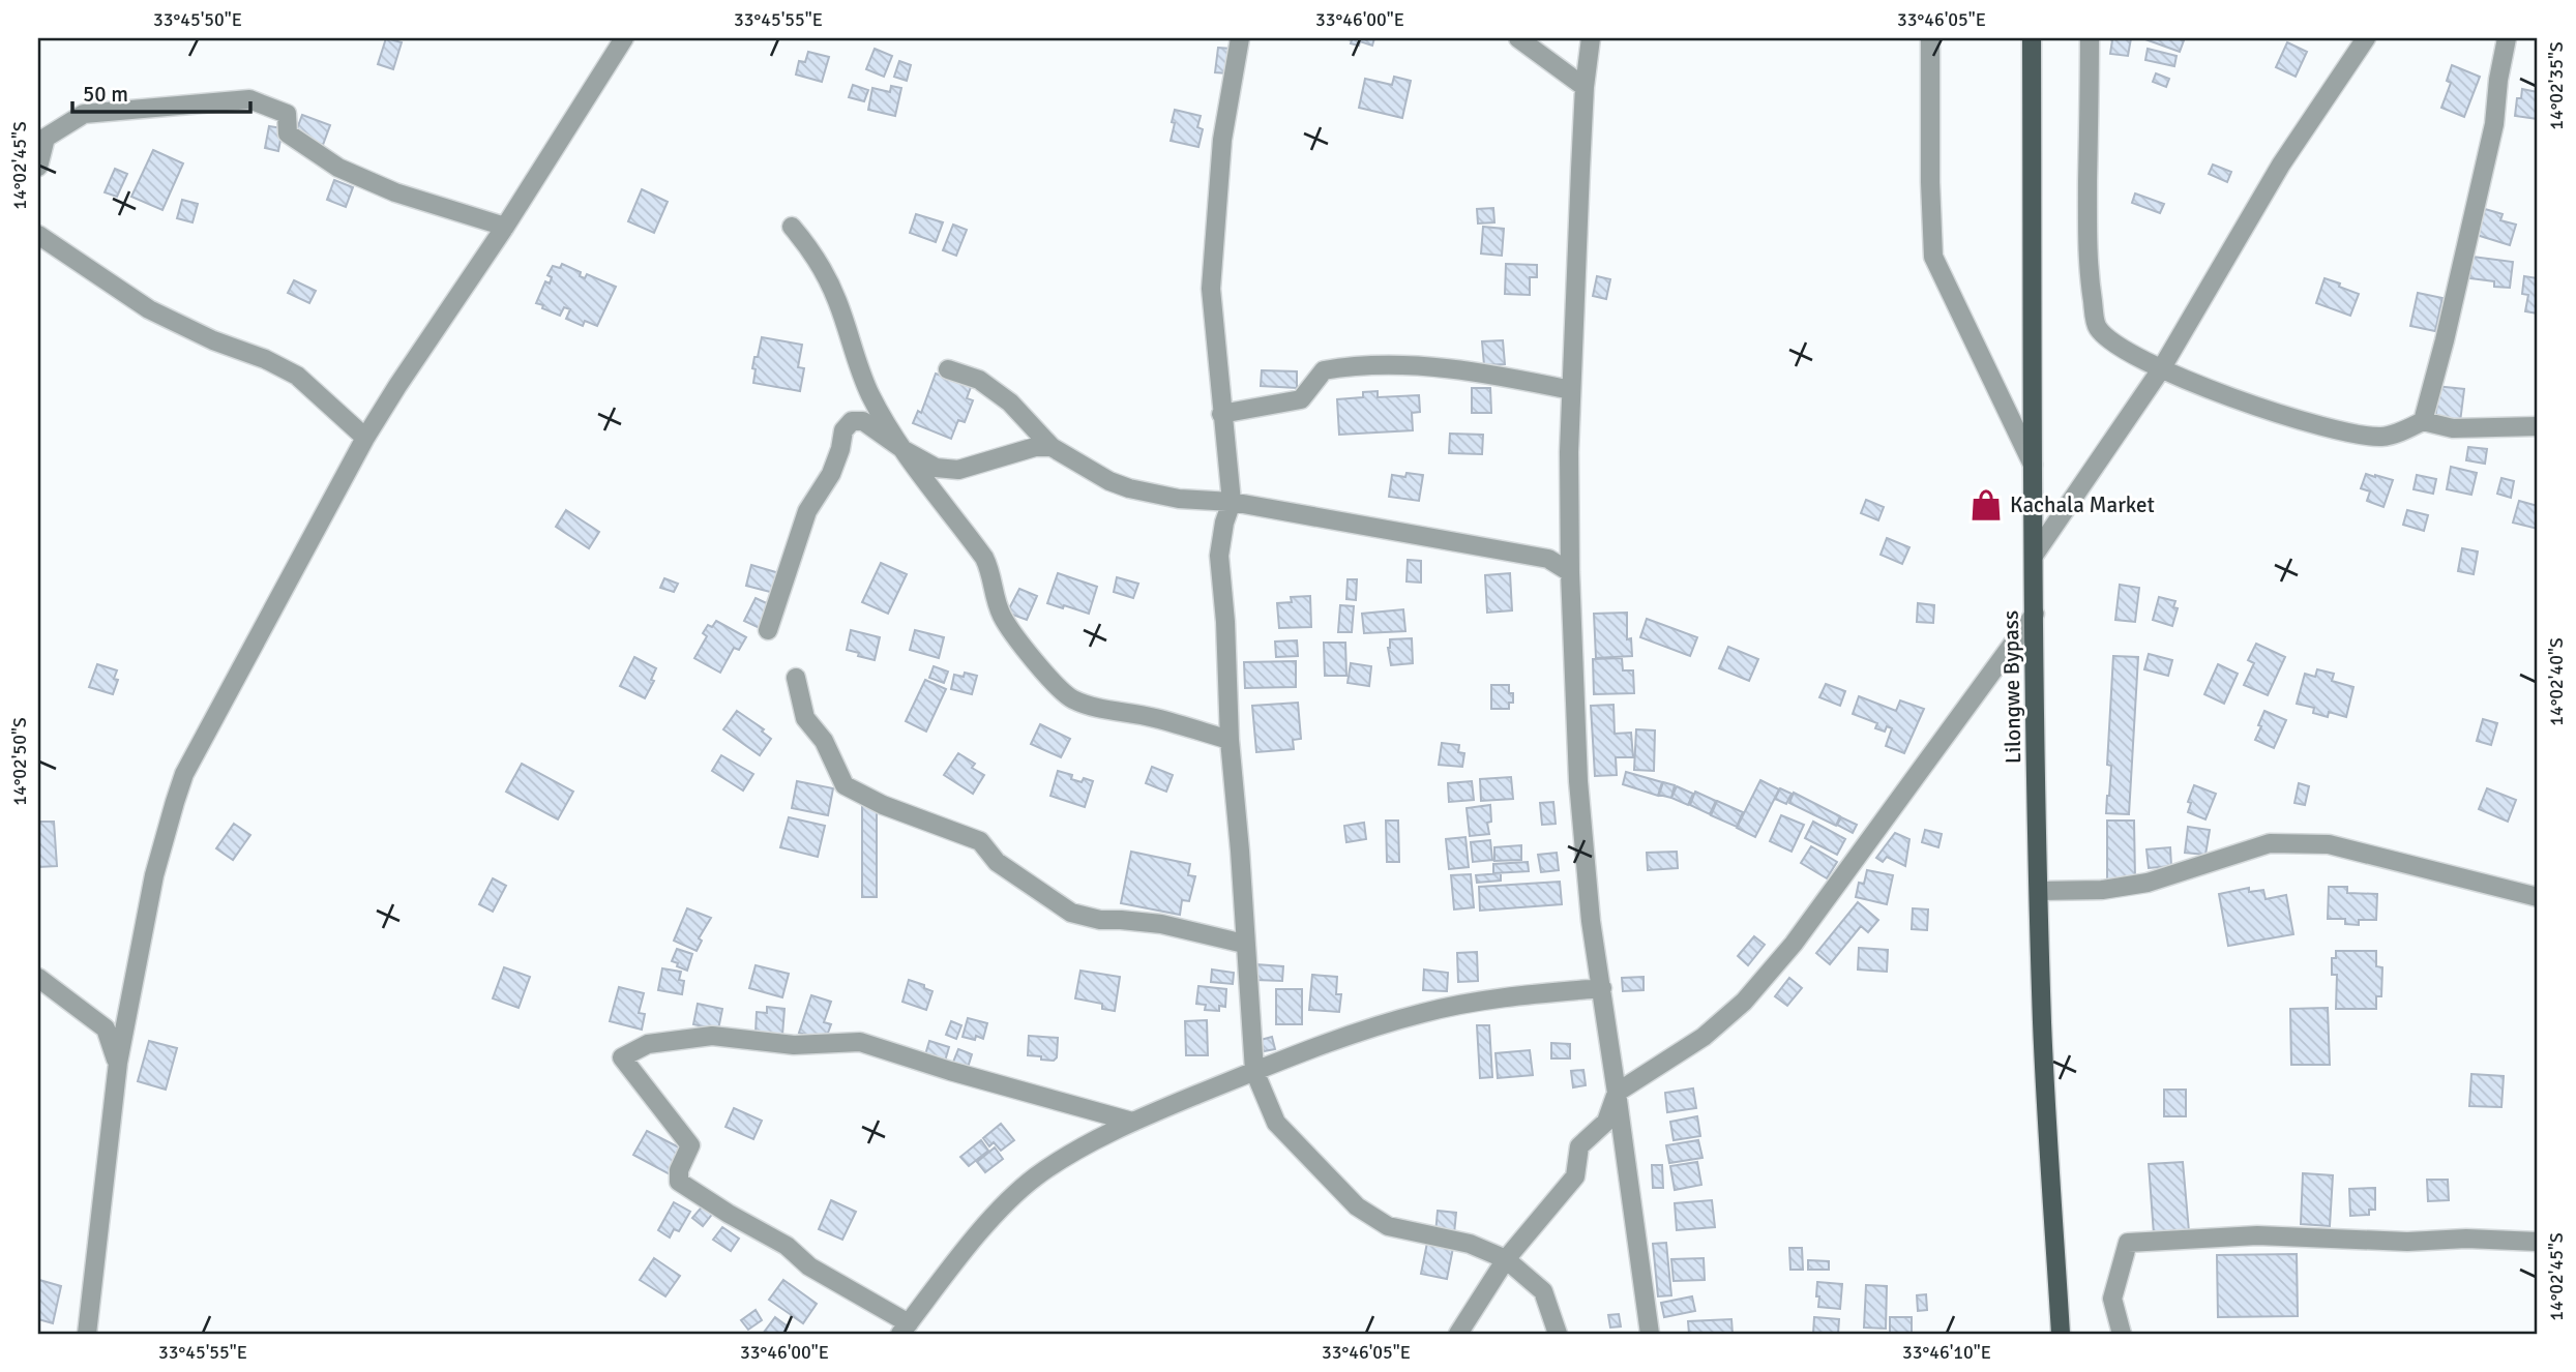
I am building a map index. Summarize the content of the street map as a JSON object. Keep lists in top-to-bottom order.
{
  "streets": {
    "main road": ["Lilongwe Bypass"]
  },
  "places": {
    "shop": ["Kachala Market"]
  },
  "scale_bar": "50 m",
  "coordinates": [
    "33°45'50\"E",
    "33°45'55\"E",
    "33°46'00\"E",
    "33°46'05\"E",
    "14°02'35\"S",
    "14°02'45\"S",
    "14°02'40\"S",
    "14°02'50\"S",
    "33°46'10\"E"
  ]
}
